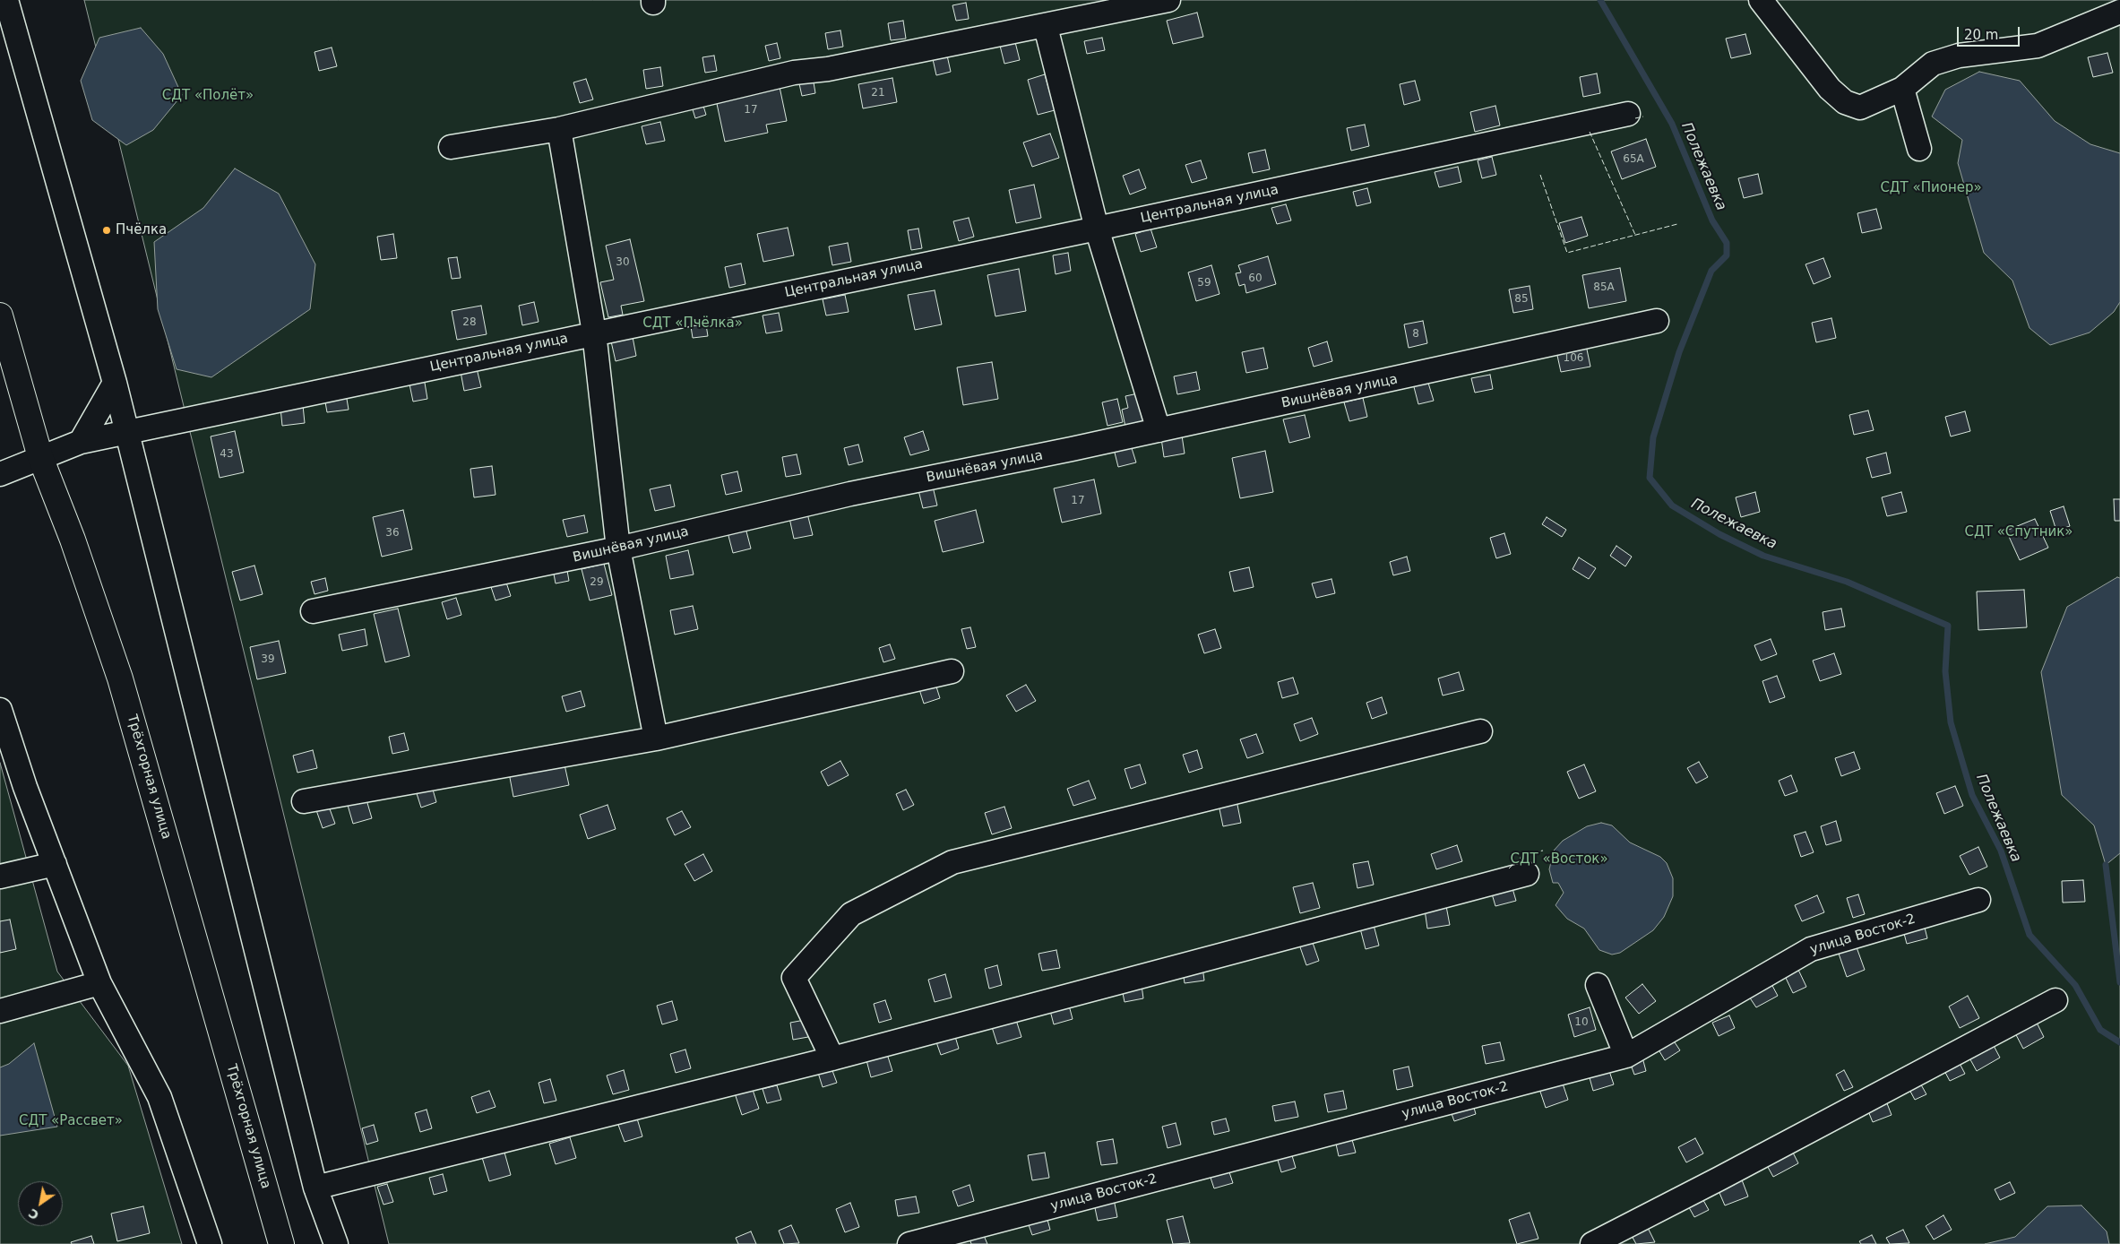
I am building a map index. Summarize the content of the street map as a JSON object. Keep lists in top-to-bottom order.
{
  "streets": {
    "highway": ["Трёхгорная улица"],
    "street": ["Центральная улица", "Вишнёвая улица", "улица Восток-2"]
  },
  "crossings": [
    ["Центральная улица", "Трёхгорная улица"]
  ],
  "water": ["Полежаевка"],
  "parks": [
    "СДТ «Полёт»",
    "СДТ «Пионер»",
    "СДТ «Пчёлка»",
    "СДТ «Спутник»",
    "СДТ «Восток»",
    "СДТ «Рассвет»"
  ],
  "places": ["Пчёлка"],
  "house_numbers": [
    "21",
    "17",
    "65А",
    "30",
    "60",
    "59",
    "85А",
    "85",
    "28",
    "8",
    "106",
    "43",
    "17",
    "36",
    "29",
    "39",
    "10"
  ],
  "scale_bar": "20 m",
  "north": "bottom left"
}
